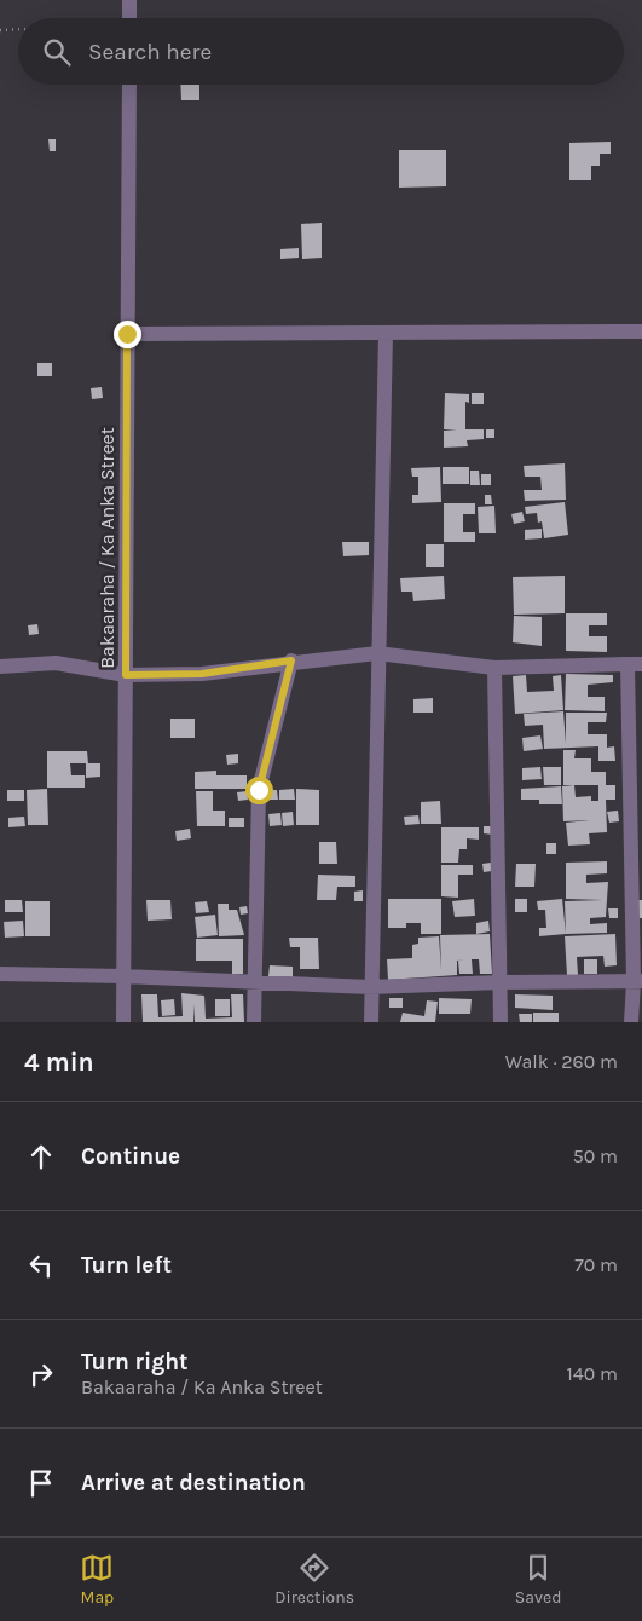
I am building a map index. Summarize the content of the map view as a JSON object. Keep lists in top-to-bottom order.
{
  "streets": {
    "street": ["Bakaaraha / Ka Anka Street"]
  },
  "page": {
    "search": "Search here",
    "heading": ["4 min", "Walk · 260 m"],
    "list": [
      ["Continue", "50 m"],
      ["Turn left", "70 m"],
      ["Turn right", "Bakaaraha / Ka Anka Street", "140 m"],
      "Arrive at destination"
    ],
    "nav": ["Map", "Directions", "Saved"]
  }
}
